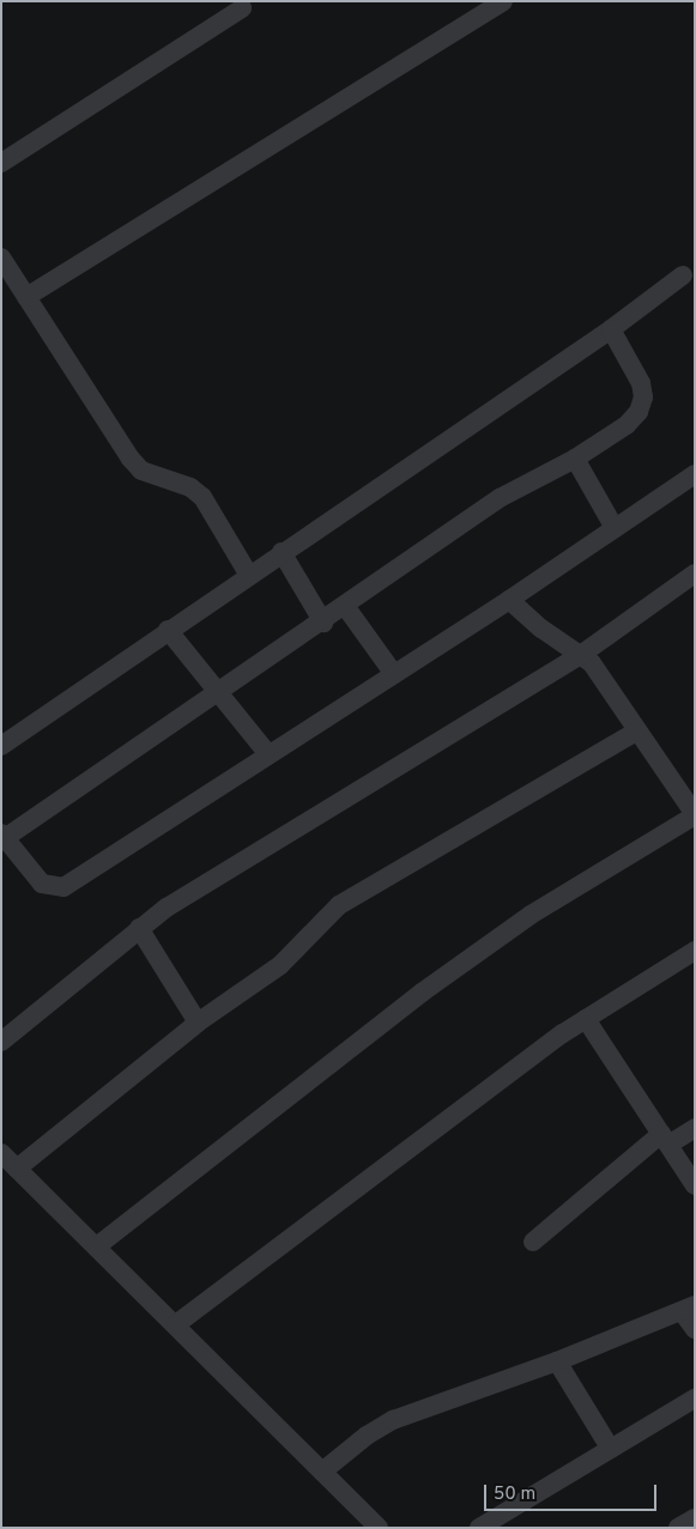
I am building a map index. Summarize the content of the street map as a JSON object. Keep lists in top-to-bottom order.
{
  "scale_bar": "50 m"
}
